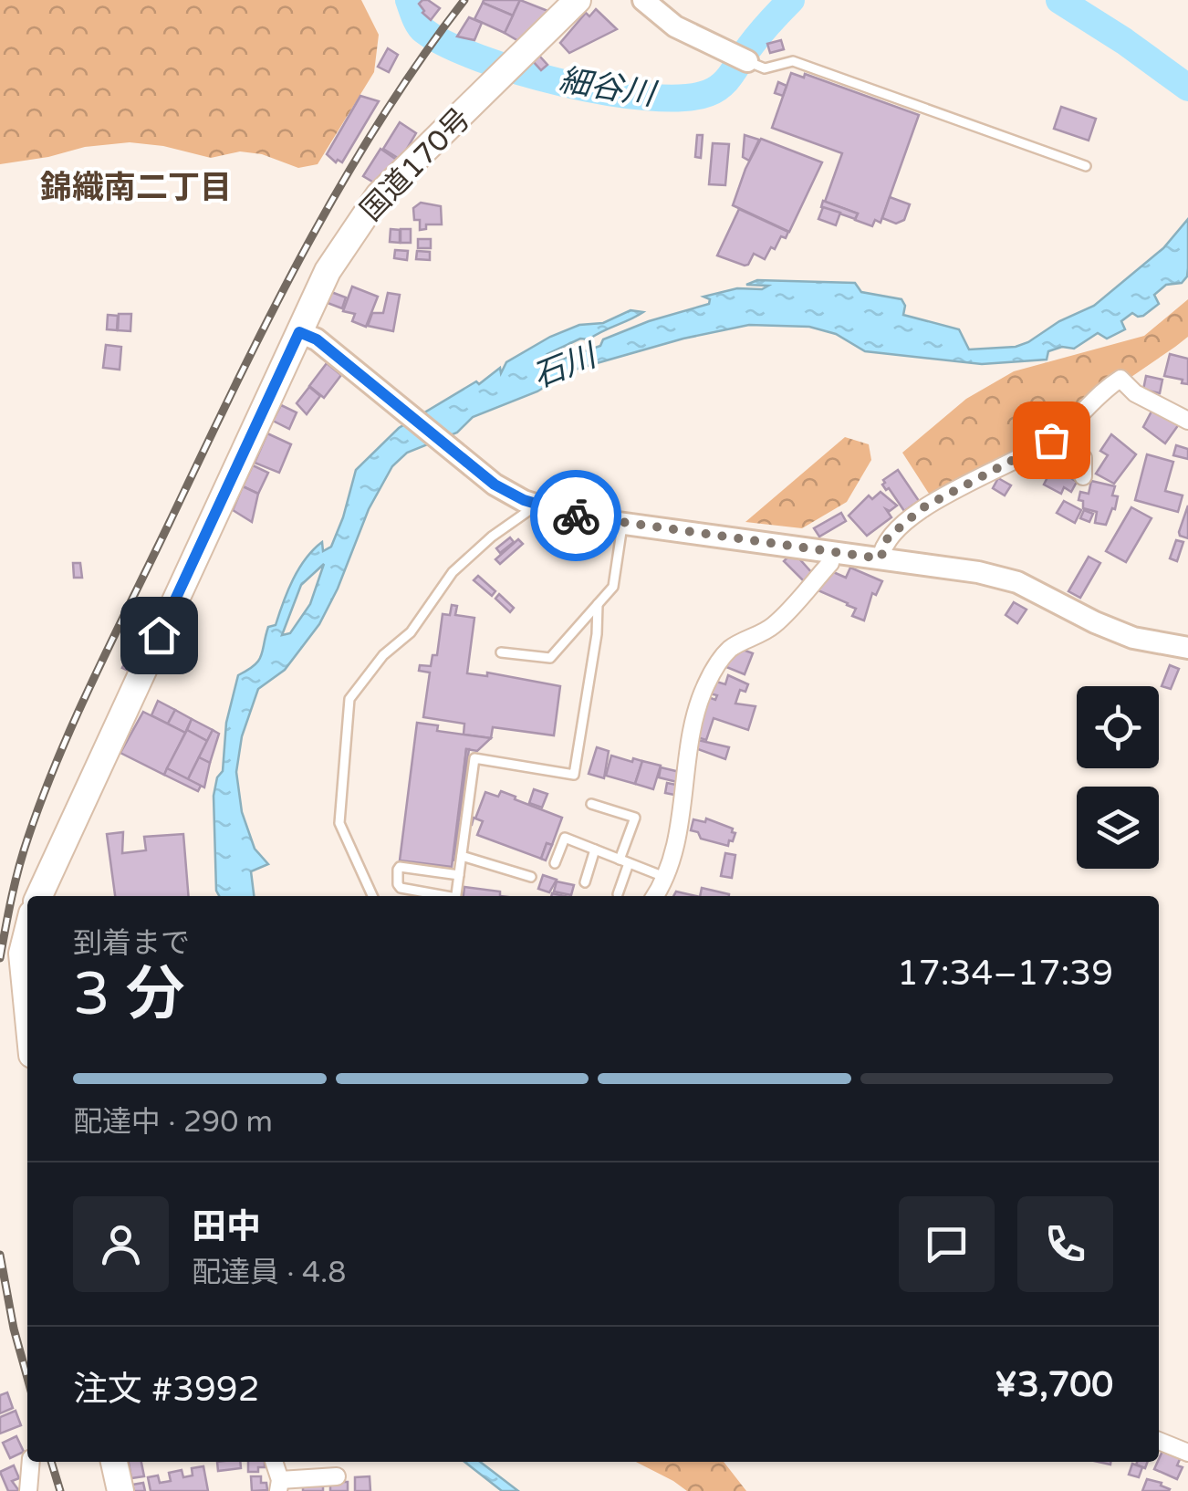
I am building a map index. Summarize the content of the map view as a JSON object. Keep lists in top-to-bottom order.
{
  "streets": {
    "highway": ["国道170号"]
  },
  "districts": ["錦織南二丁目"],
  "water": ["細谷川", "石川"],
  "page": {
    "heading": ["3 分", "到着まで", "17:34–17:39"],
    "panel": [
      "田中",
      "配達員 · 4.8",
      "注文 #3992",
      "¥3,700"
    ],
    "bar": "配達中 · 290 m"
  }
}
